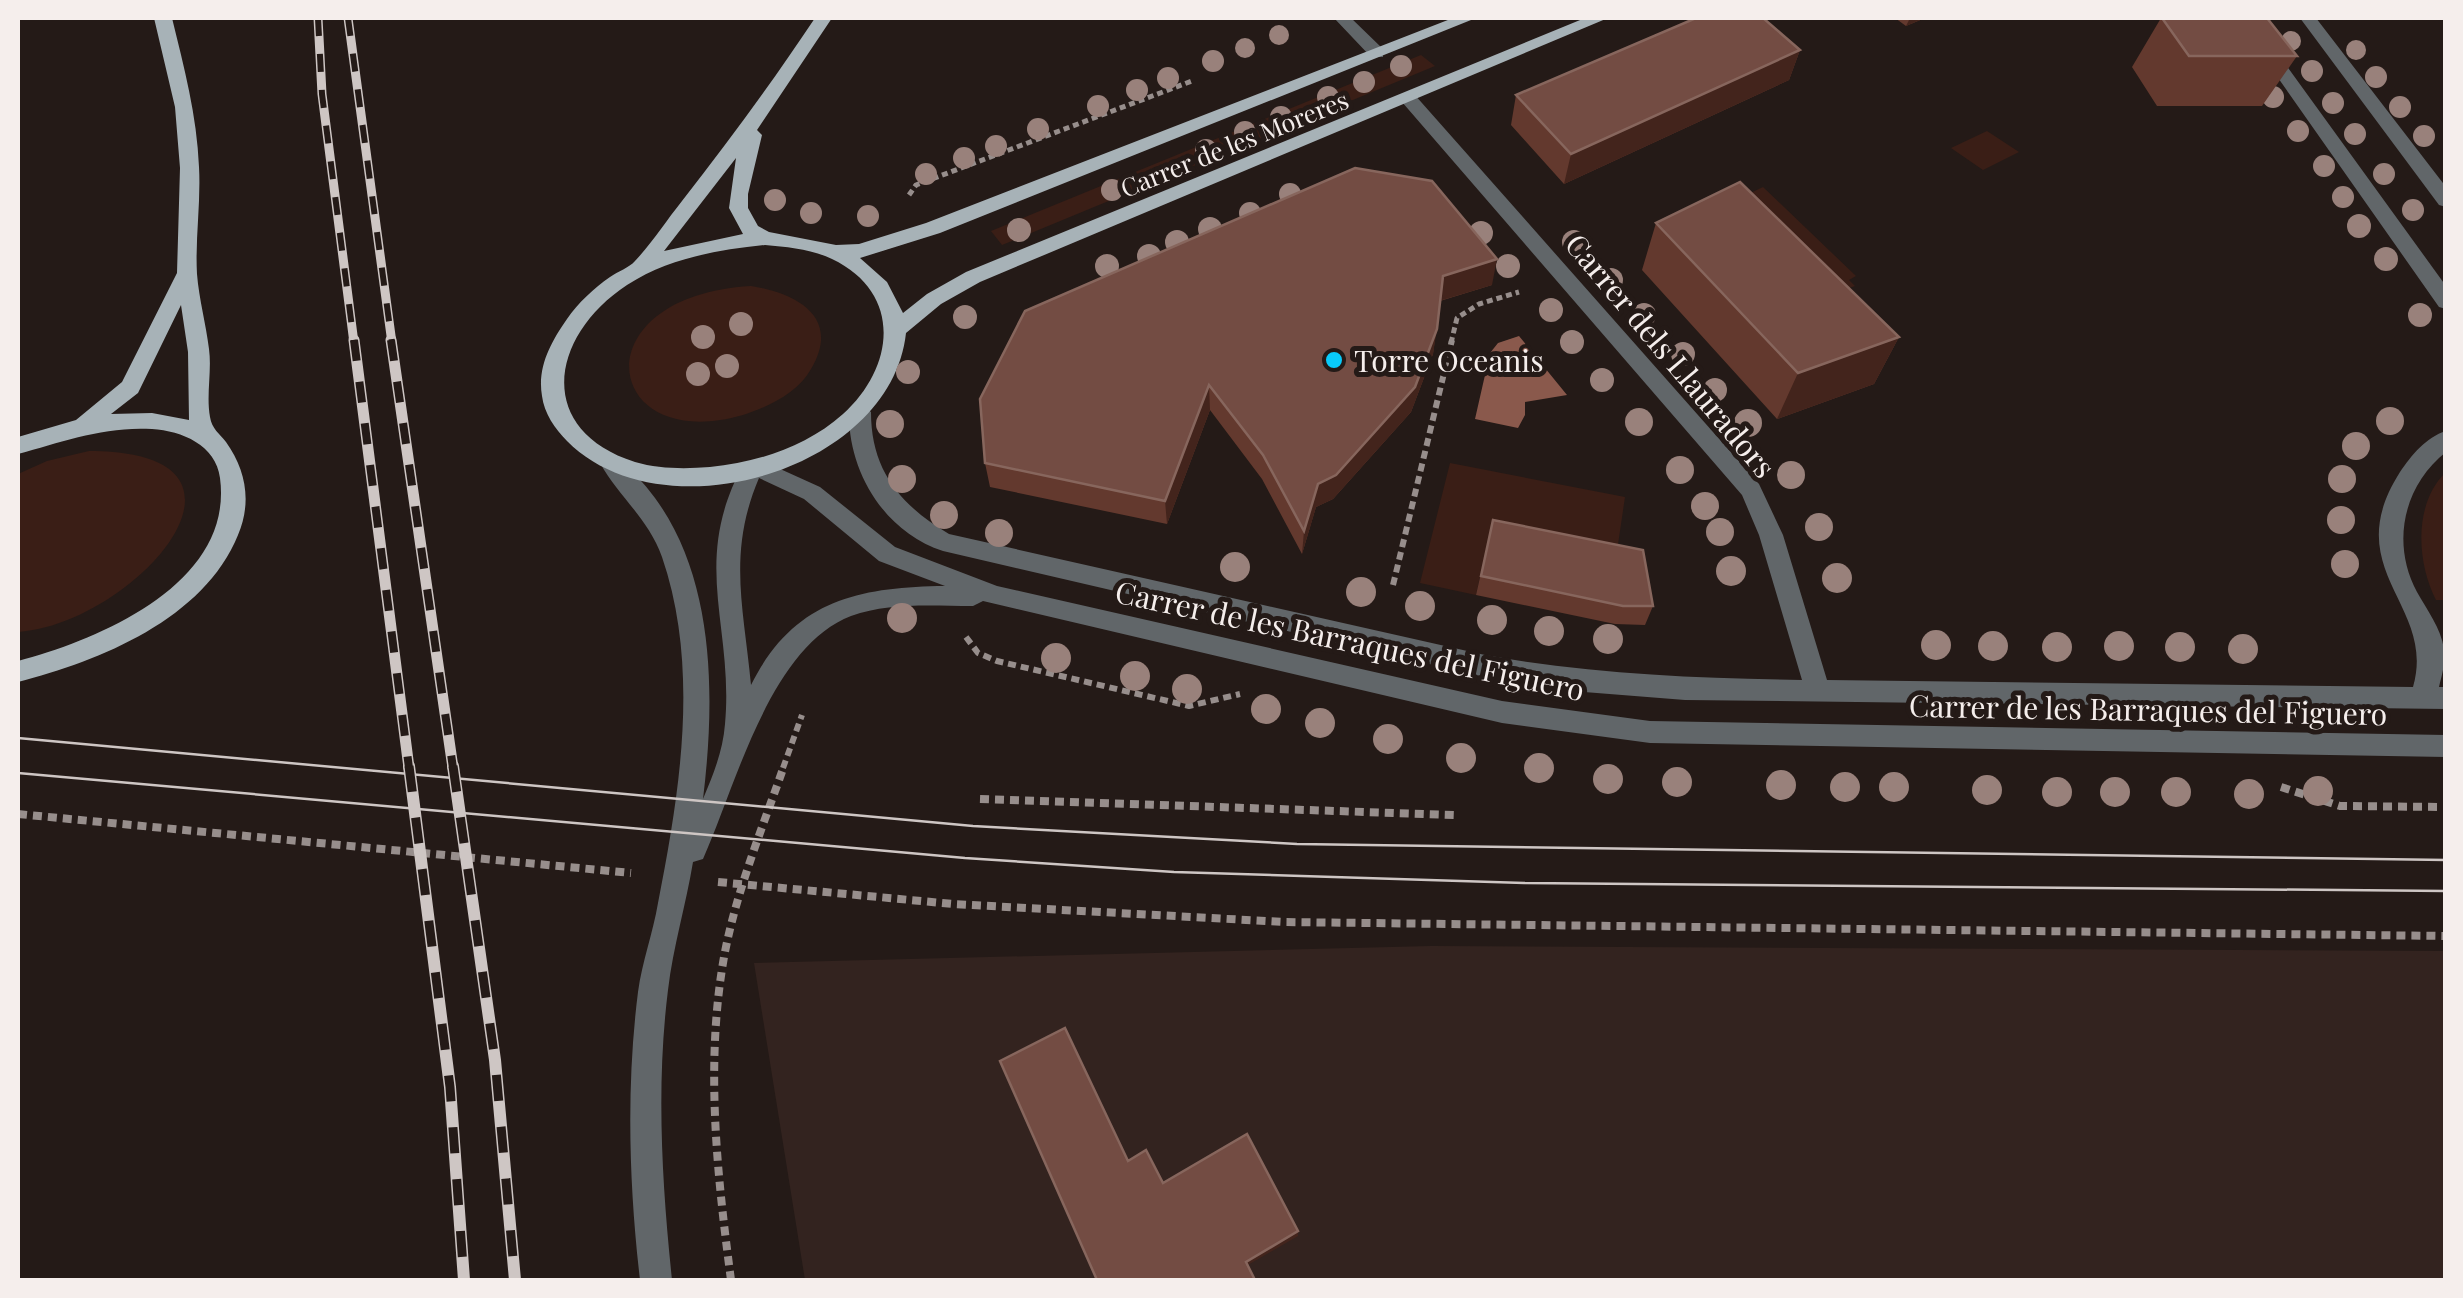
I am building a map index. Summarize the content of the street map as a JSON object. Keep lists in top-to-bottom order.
{
  "streets": {
    "main road": ["Carrer de les Moreres"],
    "street": ["Carrer dels Llauradors", "Carrer de les Barraques del Figuero"]
  },
  "crossings": [
    ["Carrer de les Moreres", "Carrer dels Llauradors"],
    ["Carrer de les Moreres", "Carrer de les Barraques del Figuero"],
    ["Carrer dels Llauradors", "Carrer de les Barraques del Figuero"]
  ],
  "places": ["Torre Oceanis"]
}
